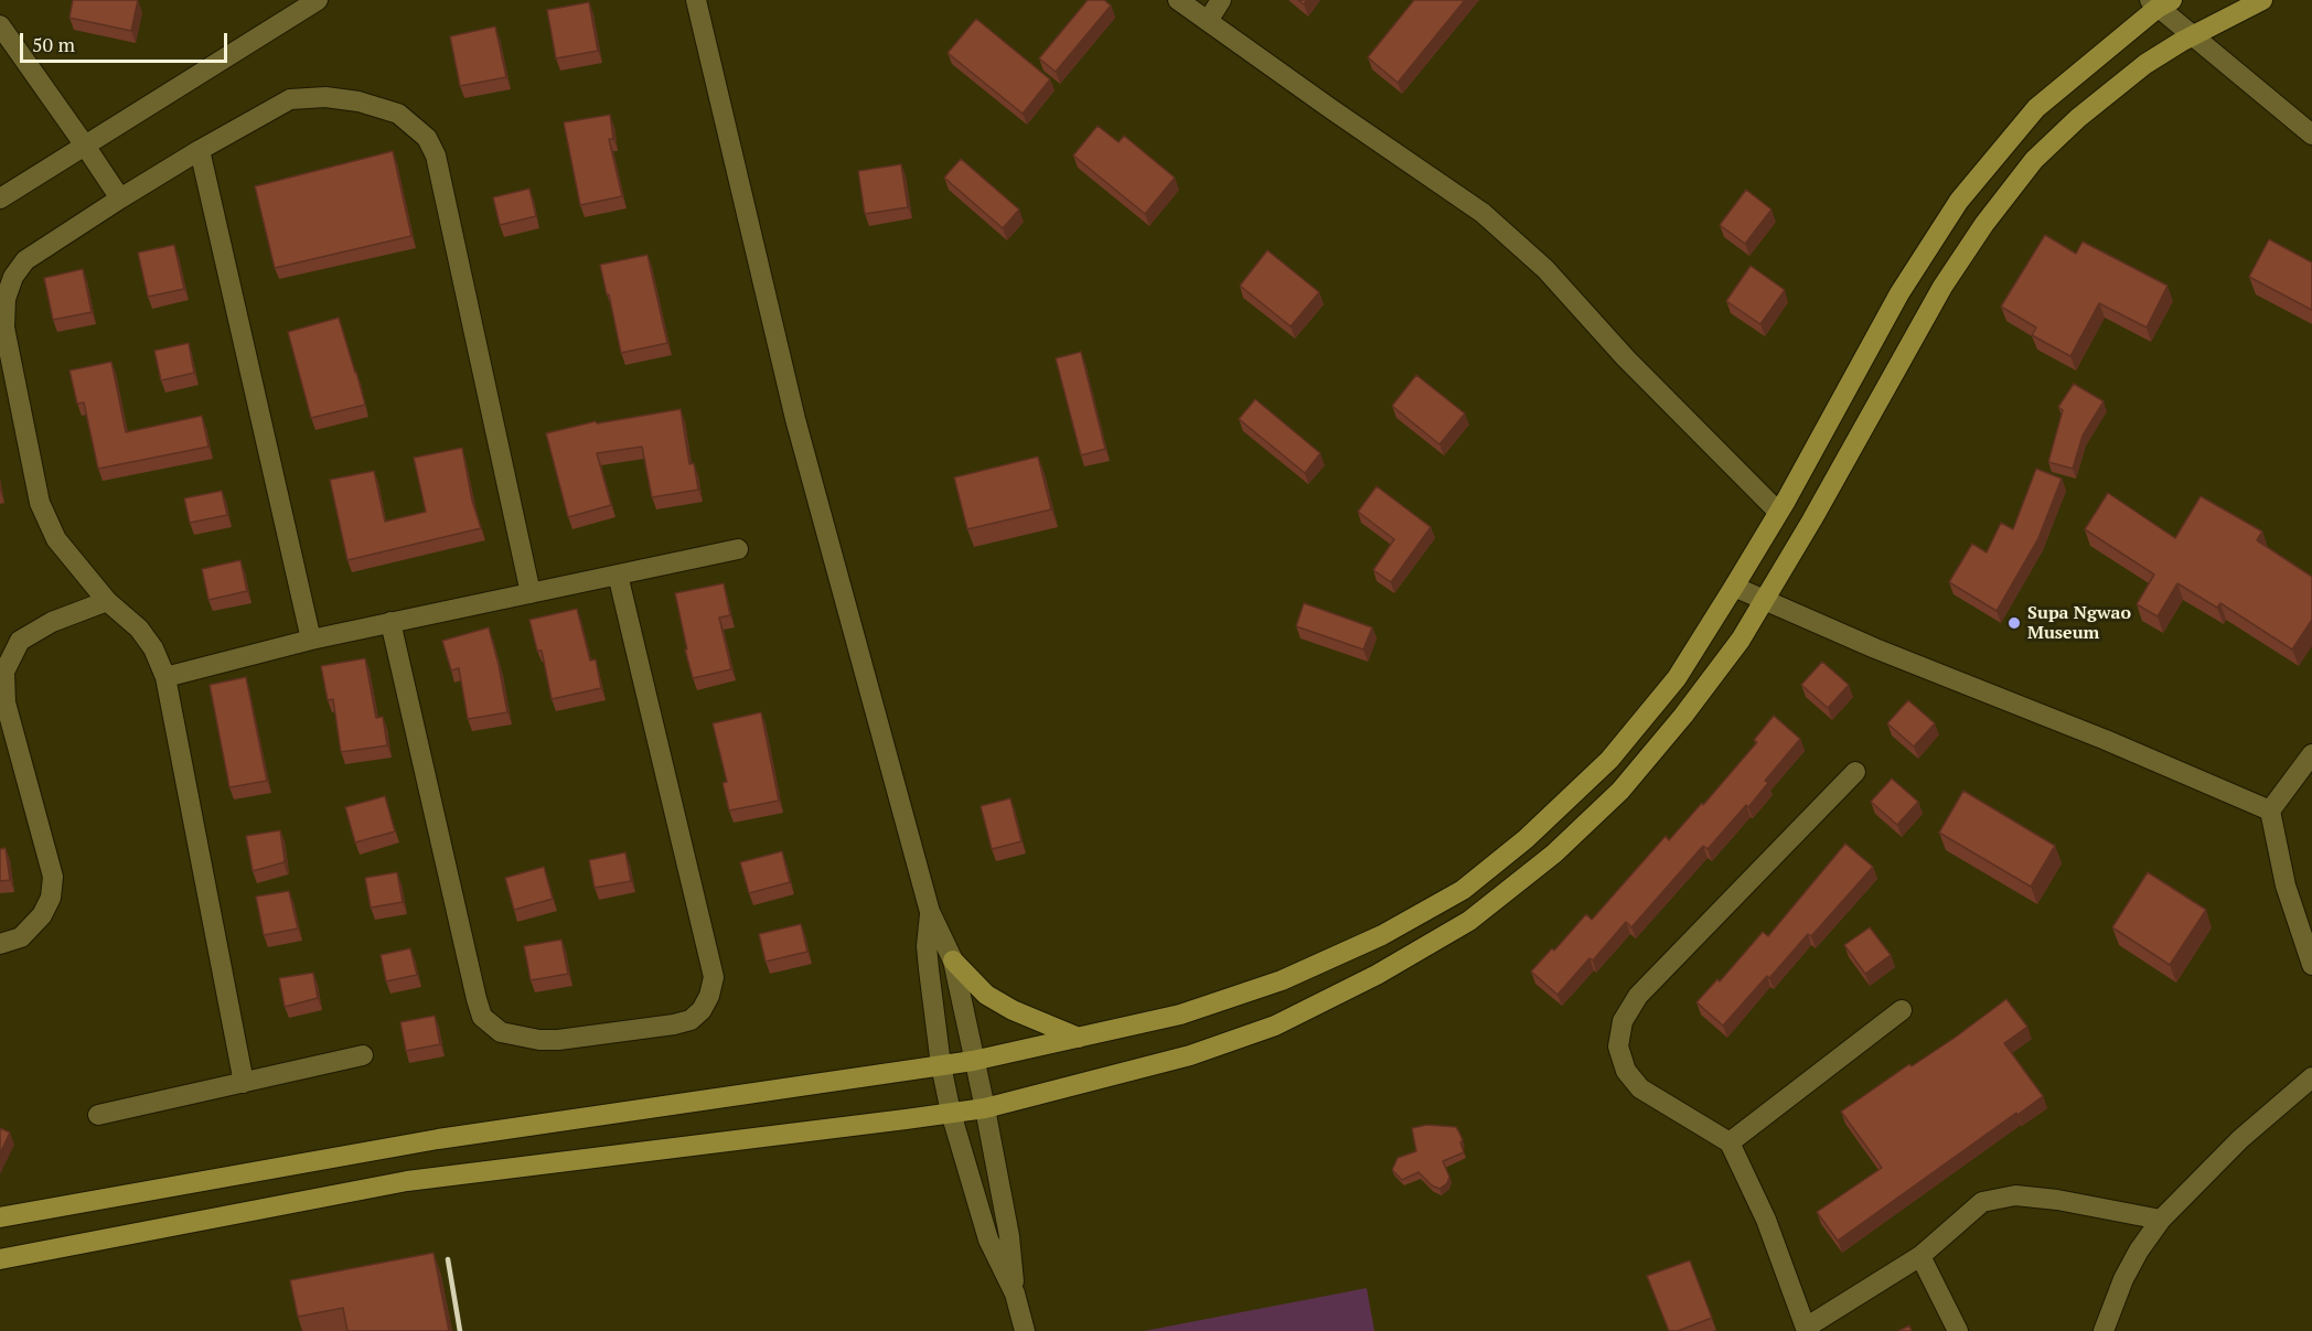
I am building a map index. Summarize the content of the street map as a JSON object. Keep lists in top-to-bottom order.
{
  "places": ["Supa Ngwao Museum"],
  "scale_bar": "50 m"
}
